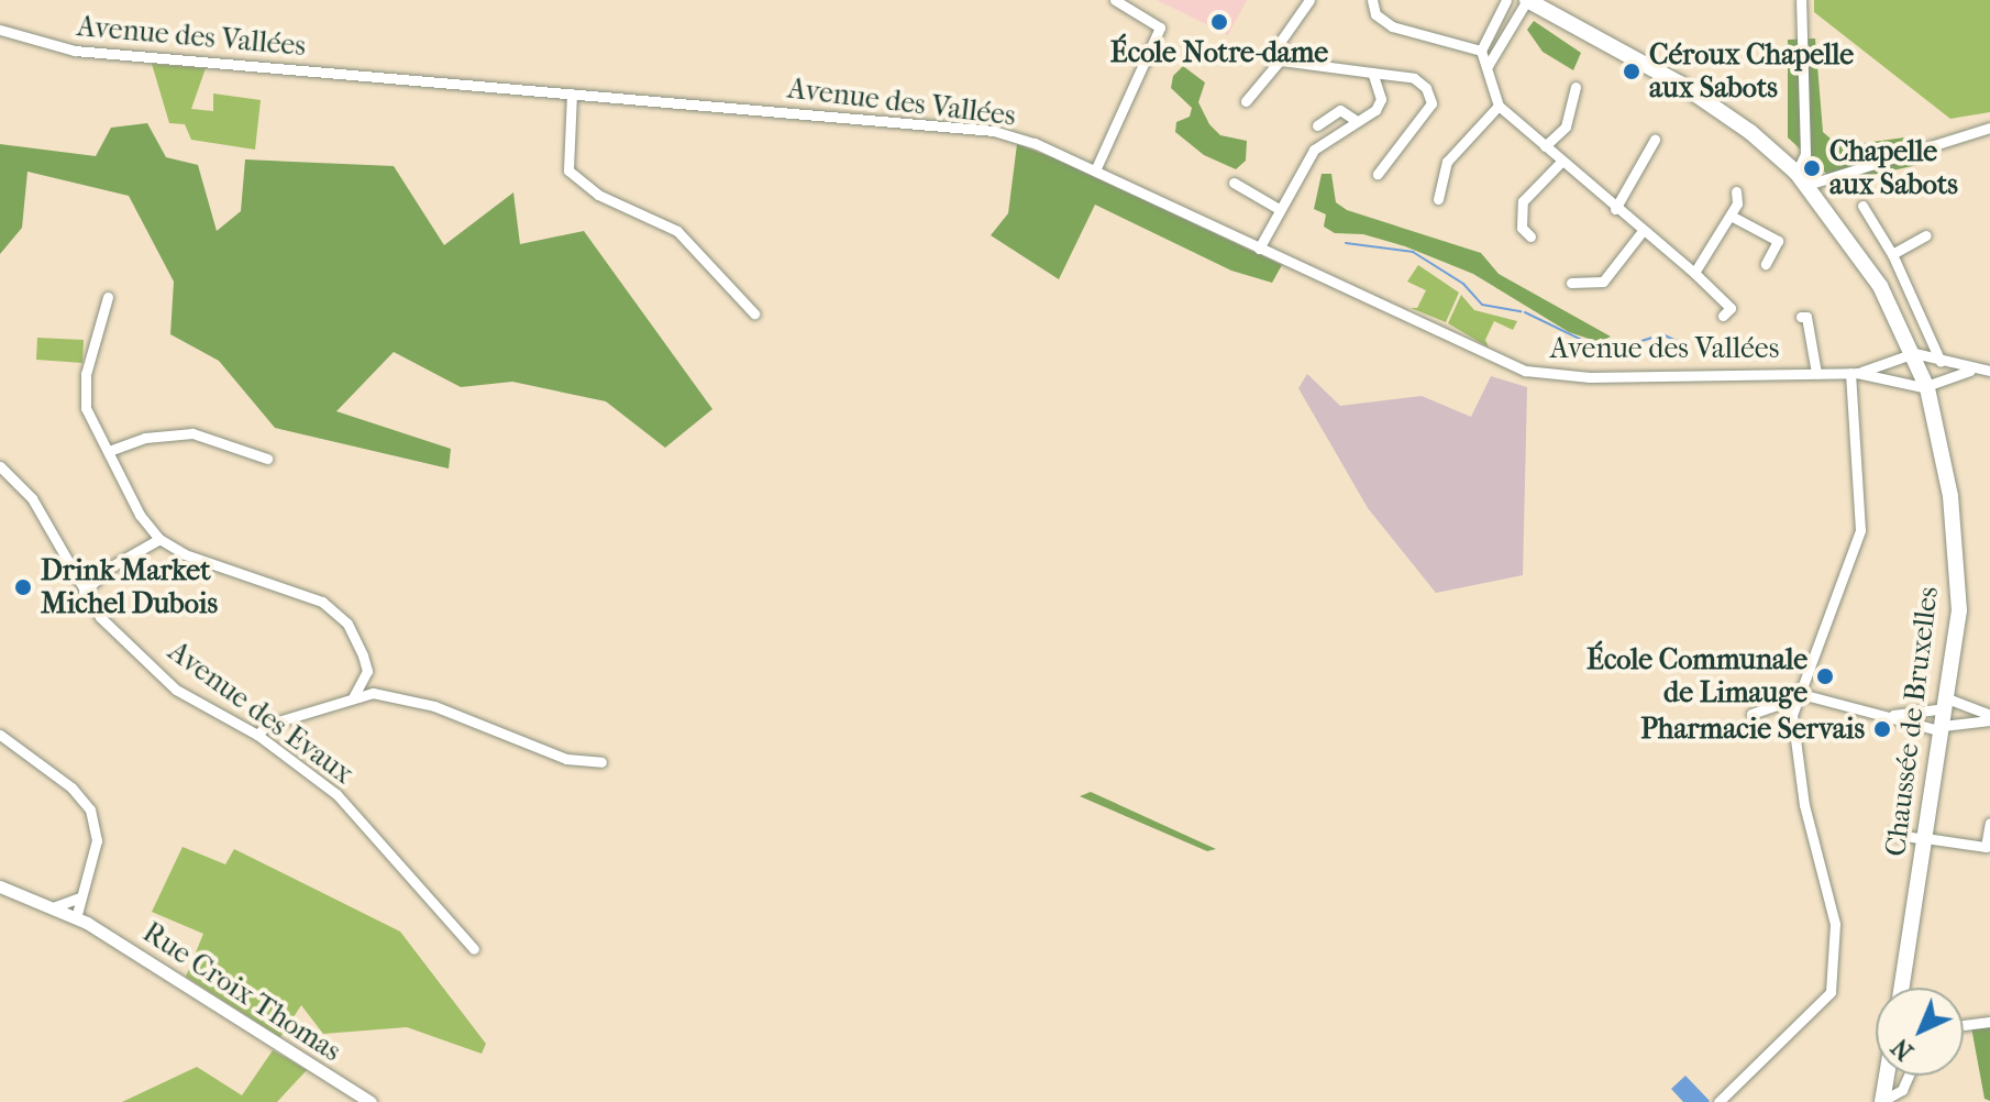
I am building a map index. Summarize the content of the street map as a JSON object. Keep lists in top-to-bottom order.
{
  "streets": {
    "main road": ["Chaussée de Bruxelles"],
    "street": ["Avenue des Vallées", "Avenue des Evaux", "Rue Croix Thomas"]
  },
  "crossings": [
    ["Avenue des Vallées", "Chaussée de Bruxelles"]
  ],
  "places": [
    "École Notre-dame",
    "Céroux Chapelle aux Sabots",
    "Chapelle aux Sabots",
    "Drink Market Michel Dubois",
    "École Communale de Limauge",
    "Pharmacie Servais"
  ],
  "north": "bottom left"
}
